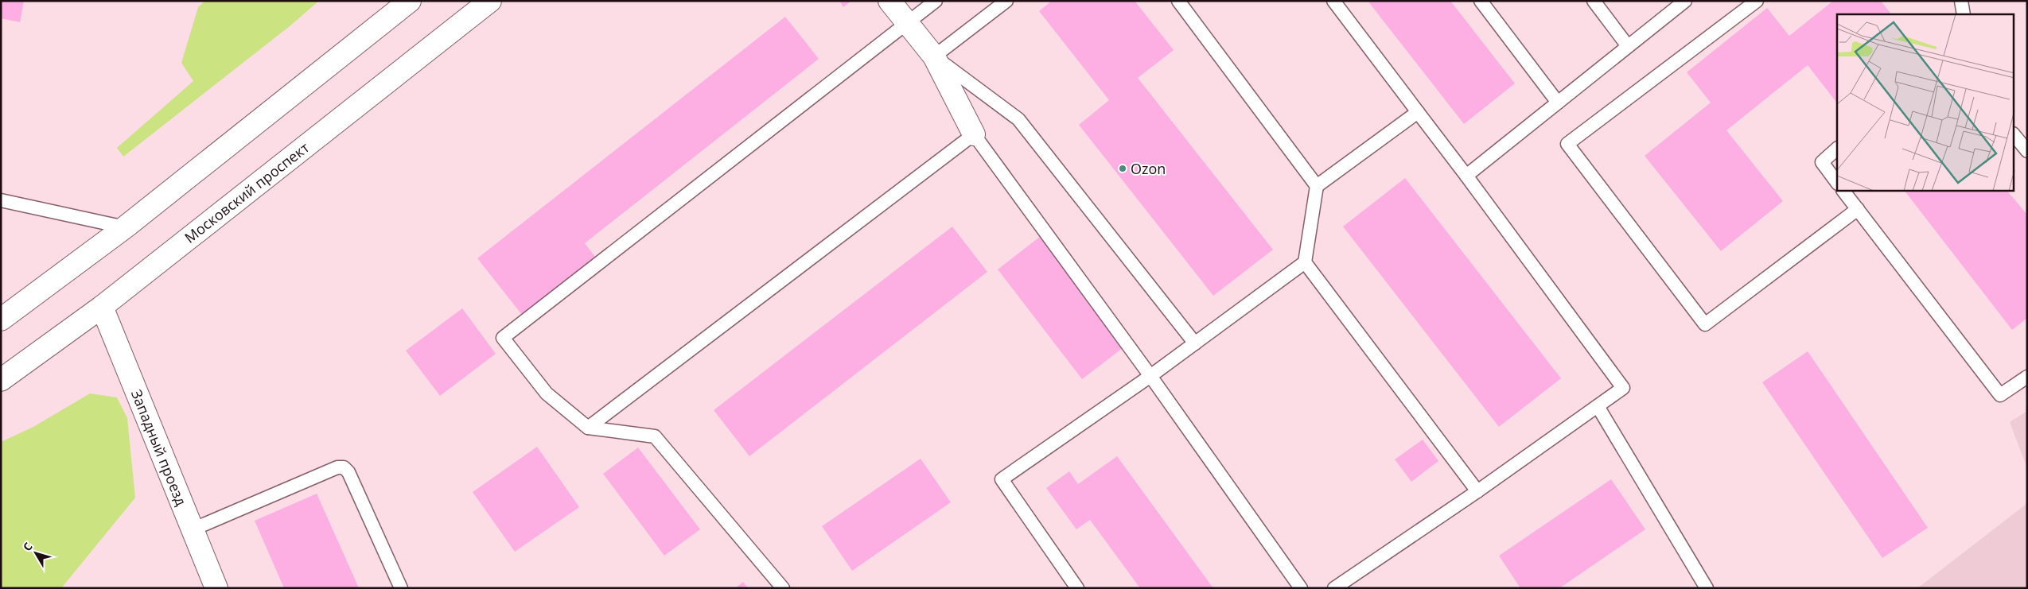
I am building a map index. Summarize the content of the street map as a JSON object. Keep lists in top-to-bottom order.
{
  "streets": {
    "main road": ["Московский проспект", "Западный проезд"]
  },
  "crossings": [
    ["Московский проспект", "Западный проезд"]
  ],
  "places": ["Ozon"],
  "north": "top left"
}
